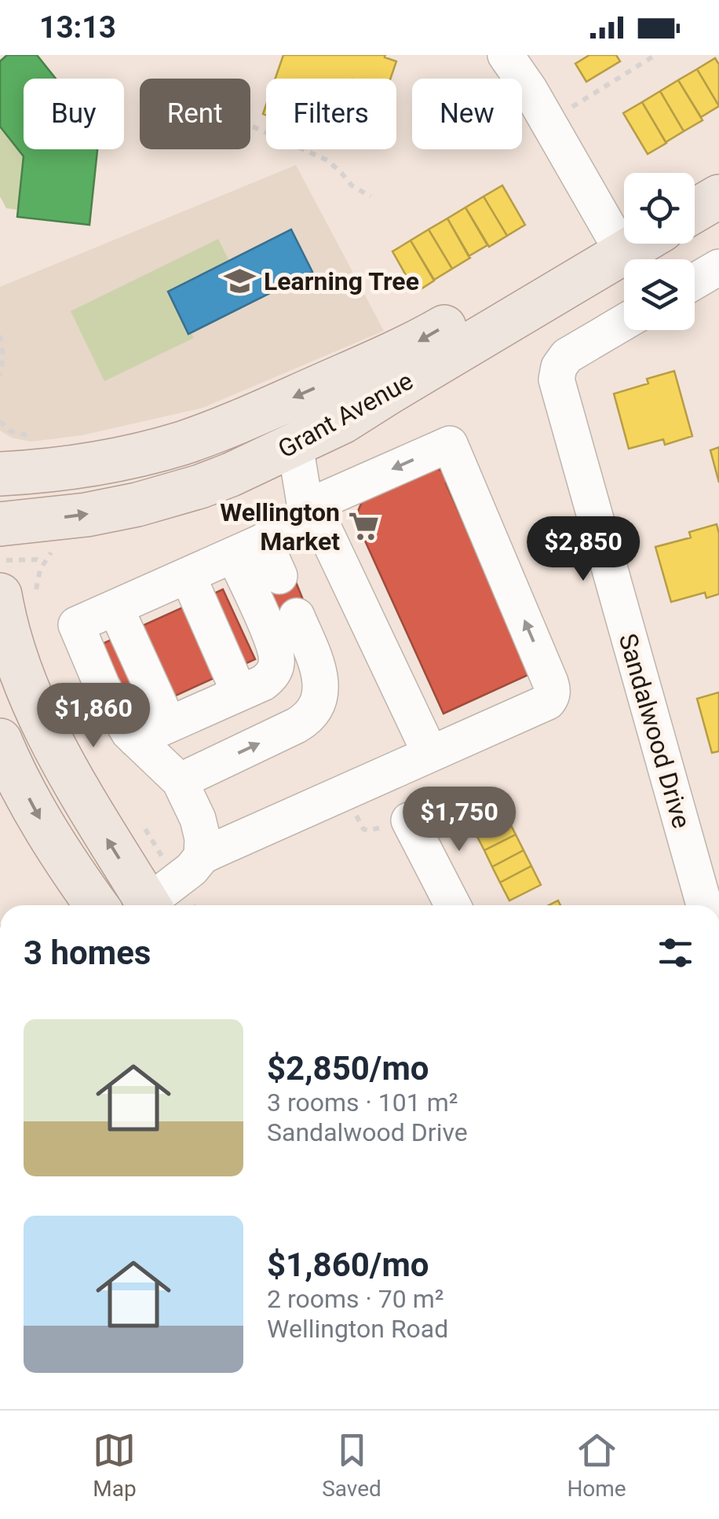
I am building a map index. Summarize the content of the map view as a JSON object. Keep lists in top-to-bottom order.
{
  "streets": {
    "main road": ["Grant Avenue"],
    "street": ["Sandalwood Drive"]
  },
  "places": {
    "school or university": ["Learning Tree"],
    "supermarket": ["Wellington Market"]
  },
  "page": {
    "status": "13:13",
    "chip": [
      "Buy",
      "Rent",
      "Filters",
      "New"
    ],
    "price": ["$2,850", "$1,860", "$1,750"],
    "heading": "3 homes",
    "list": [
      {
        "name": "$2,850/mo",
        "note": "3 rooms · 101 m² · Sandalwood Drive"
      },
      {
        "name": "$1,860/mo",
        "note": "2 rooms · 70 m² · Wellington Road"
      }
    ],
    "tabs": ["Map", "Saved", "Home"]
  }
}
